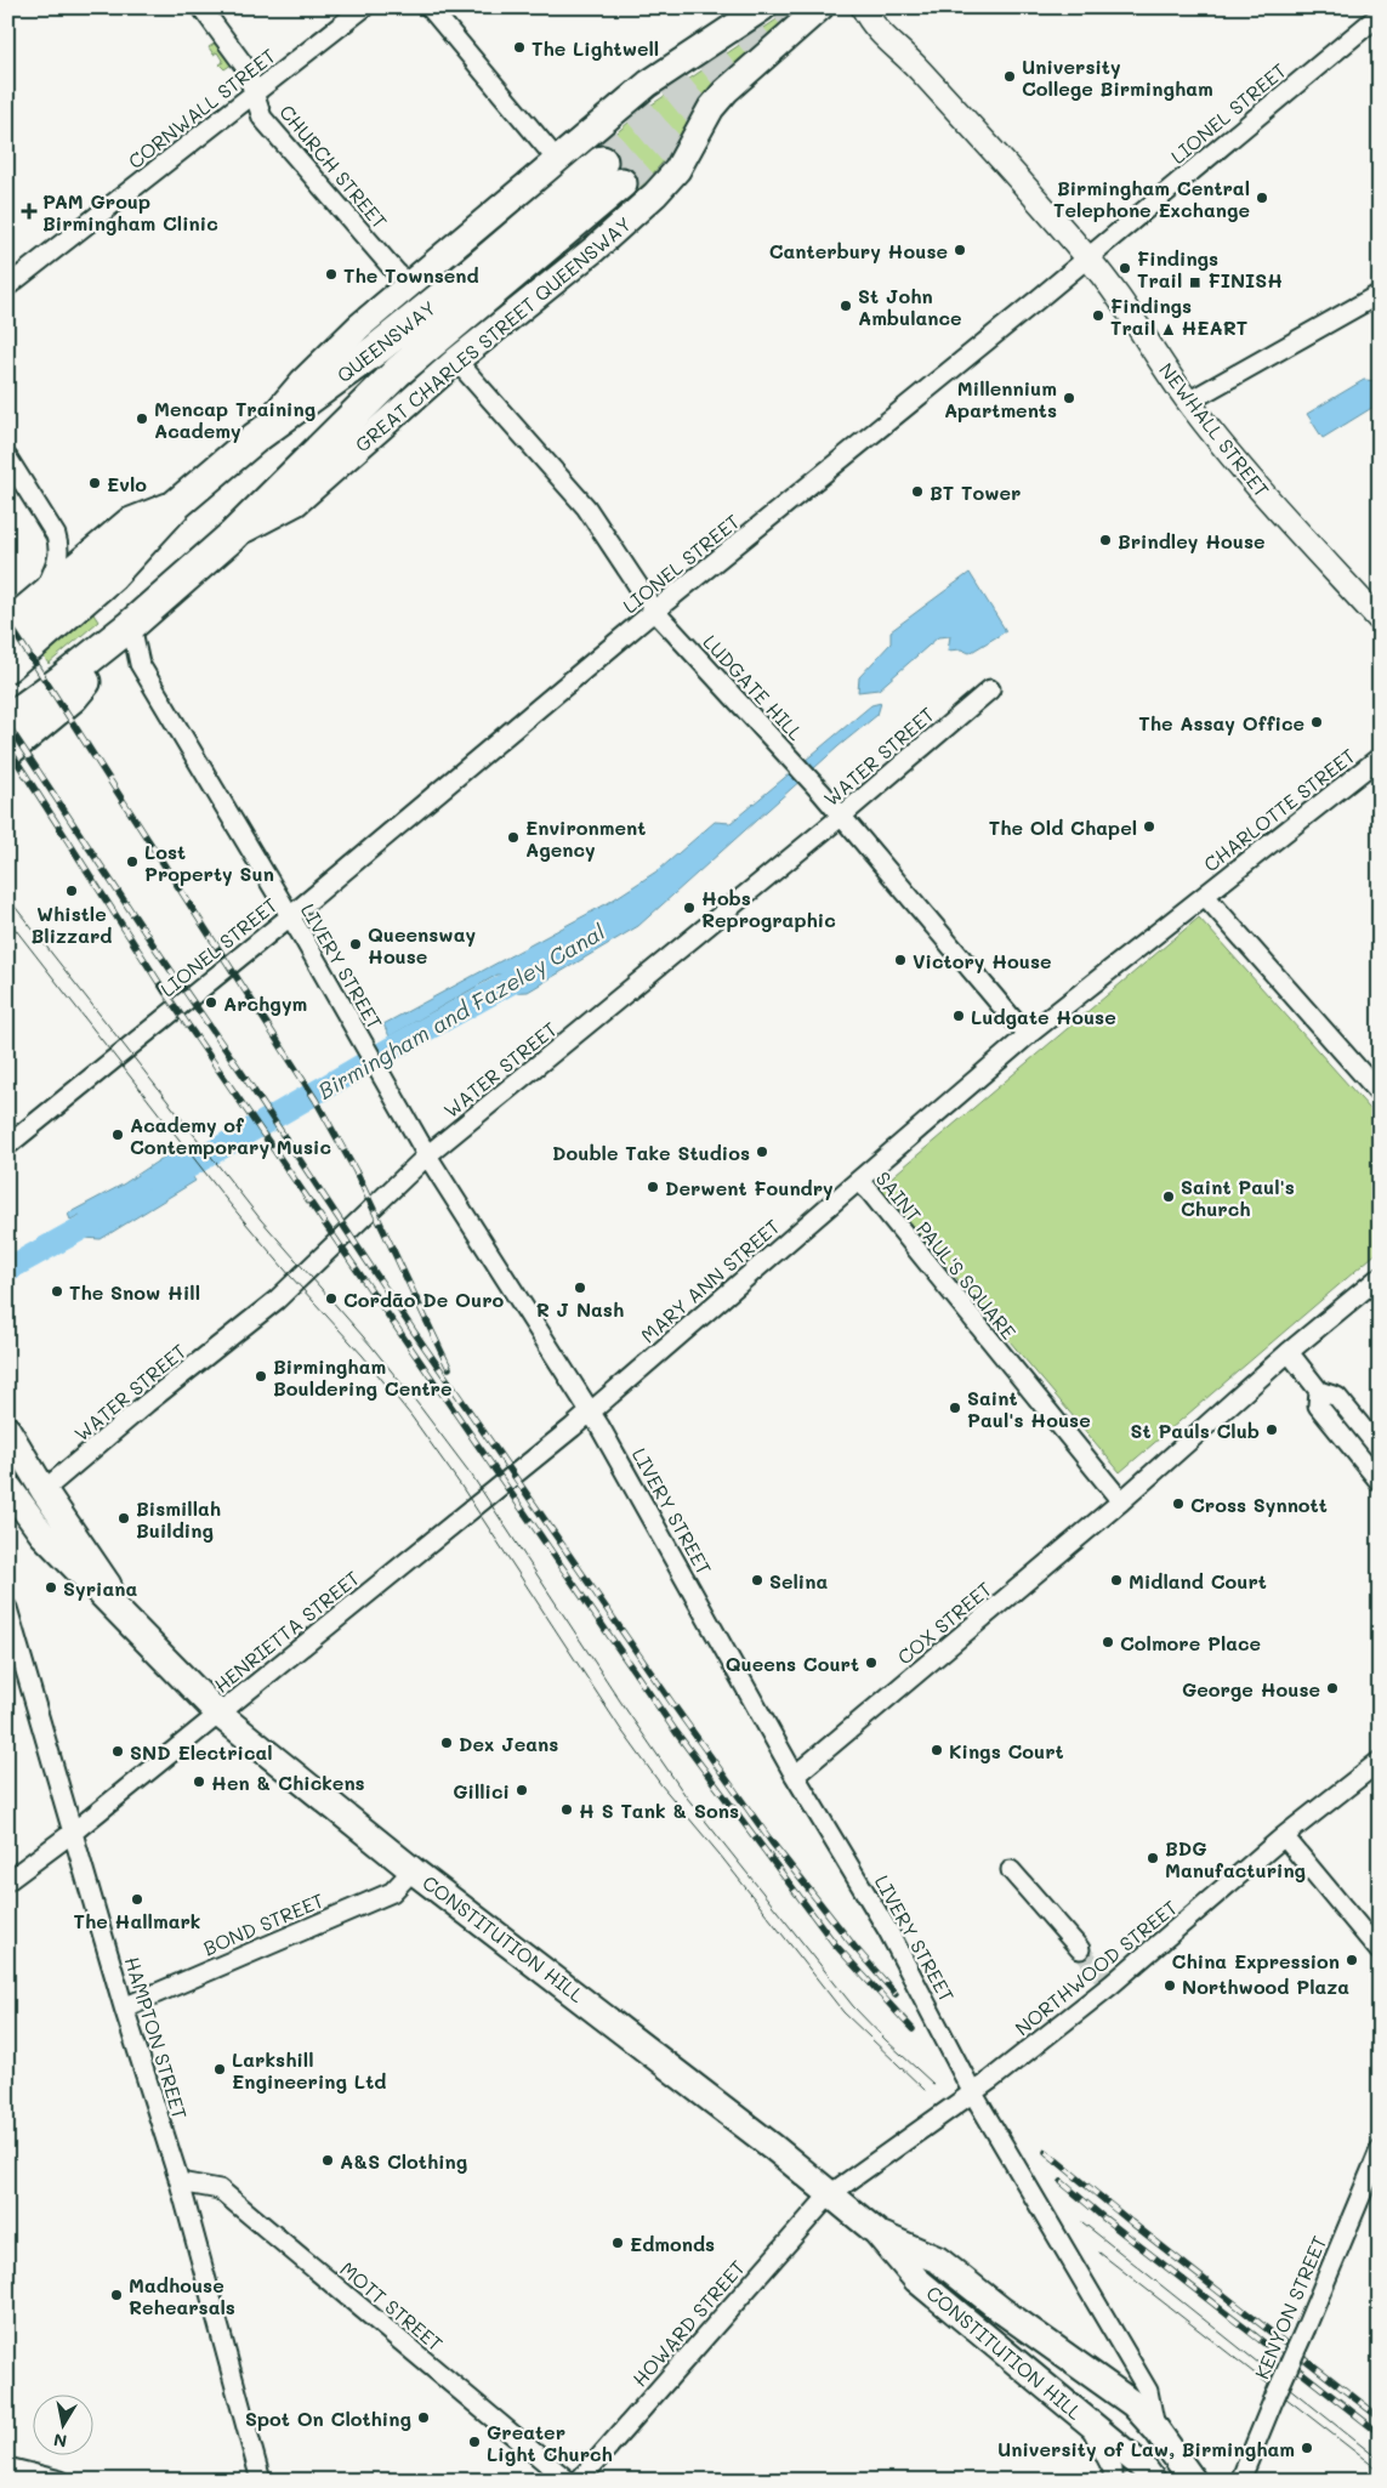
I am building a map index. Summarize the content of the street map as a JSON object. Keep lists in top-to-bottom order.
{
  "streets": {
    "highway": ["GREAT CHARLES STREET QUEENSWAY", "QUEENSWAY"],
    "main road": ["CONSTITUTION HILL"],
    "street": [
      "CORNWALL STREET",
      "LIONEL STREET",
      "CHURCH STREET",
      "NEWHALL STREET",
      "LUDGATE HILL",
      "WATER STREET",
      "CHARLOTTE STREET",
      "LIVERY STREET",
      "SAINT PAUL'S SQUARE",
      "MARY ANN STREET",
      "COX STREET",
      "HENRIETTA STREET",
      "BOND STREET",
      "NORTHWOOD STREET",
      "HAMPTON STREET",
      "MOTT STREET",
      "KENYON STREET",
      "HOWARD STREET"
    ]
  },
  "crossings": [
    ["CORNWALL STREET", "CHURCH STREET"],
    ["LIONEL STREET", "NEWHALL STREET"],
    ["LIONEL STREET", "LUDGATE HILL"],
    ["LIONEL STREET", "LIVERY STREET"],
    ["GREAT CHARLES STREET QUEENSWAY", "QUEENSWAY"],
    ["GREAT CHARLES STREET QUEENSWAY", "LUDGATE HILL"],
    ["GREAT CHARLES STREET QUEENSWAY", "LIVERY STREET"],
    ["LUDGATE HILL", "WATER STREET"],
    ["LUDGATE HILL", "SAINT PAUL'S SQUARE"],
    ["WATER STREET", "LIVERY STREET"],
    ["WATER STREET", "CONSTITUTION HILL"],
    ["CHARLOTTE STREET", "SAINT PAUL'S SQUARE"],
    ["LIVERY STREET", "MARY ANN STREET"],
    ["LIVERY STREET", "COX STREET"],
    ["LIVERY STREET", "HENRIETTA STREET"],
    ["LIVERY STREET", "CONSTITUTION HILL"],
    ["LIVERY STREET", "NORTHWOOD STREET"],
    ["SAINT PAUL'S SQUARE", "MARY ANN STREET"],
    ["SAINT PAUL'S SQUARE", "COX STREET"],
    ["MARY ANN STREET", "HENRIETTA STREET"],
    ["HENRIETTA STREET", "CONSTITUTION HILL"],
    ["HENRIETTA STREET", "HAMPTON STREET"],
    ["BOND STREET", "CONSTITUTION HILL"],
    ["BOND STREET", "HAMPTON STREET"],
    ["CONSTITUTION HILL", "NORTHWOOD STREET"],
    ["CONSTITUTION HILL", "HOWARD STREET"],
    ["NORTHWOOD STREET", "HOWARD STREET"],
    ["HAMPTON STREET", "MOTT STREET"]
  ],
  "water": ["Birmingham and Fazeley Canal"],
  "places": {
    "other": [
      "The Lightwell",
      "University College Birmingham",
      "Birmingham Central Telephone Exchange",
      "Canterbury House",
      "Findings Trail ■ FINISH",
      "The Townsend",
      "St John Ambulance",
      "Findings Trail ▲ HEART",
      "Millennium Apartments",
      "Mencap Training Academy",
      "Evlo",
      "BT Tower",
      "Brindley House",
      "The Assay Office",
      "The Old Chapel",
      "Environment Agency",
      "Lost Property Sun",
      "Whistle Blizzard",
      "Hobs Reprographic",
      "Queensway House",
      "Victory House",
      "Archgym",
      "Ludgate House",
      "Academy of Contemporary Music",
      "Double Take Studios",
      "Derwent Foundry",
      "Saint Paul's Church",
      "R J Nash",
      "The Snow Hill",
      "Cordão De Ouro",
      "Birmingham Bouldering Centre",
      "Saint Paul's House",
      "St Pauls Club",
      "Cross Synnott",
      "Bismillah Building",
      "Selina",
      "Midland Court",
      "Syriana",
      "Colmore Place",
      "Queens Court",
      "George House",
      "Dex Jeans",
      "Kings Court",
      "SND Electrical",
      "Hen & Chickens",
      "Gillici",
      "H S Tank & Sons",
      "BDG Manufacturing",
      "The Hallmark",
      "China Expression",
      "Northwood Plaza",
      "Larkshill Engineering Ltd",
      "A&S Clothing",
      "Edmonds",
      "Madhouse Rehearsals",
      "Spot On Clothing",
      "Greater Light Church",
      "University of Law, Birmingham"
    ],
    "health": ["PAM Group Birmingham Clinic"]
  },
  "north": "bottom"
}
